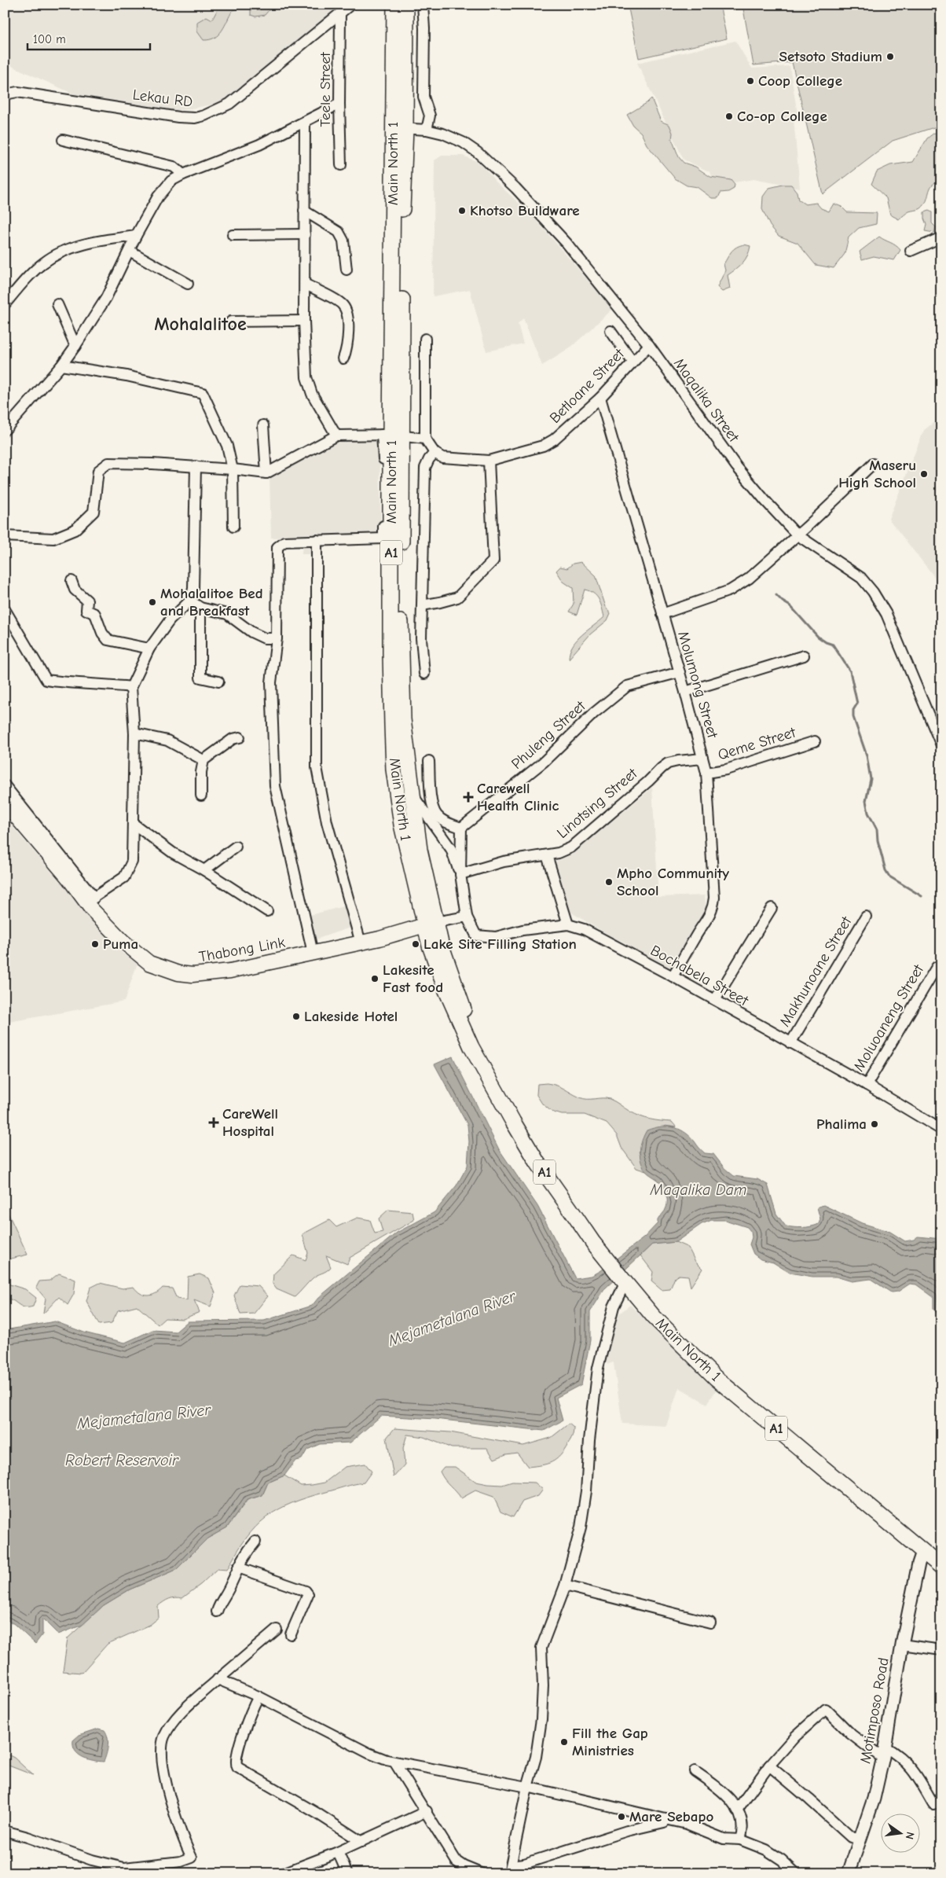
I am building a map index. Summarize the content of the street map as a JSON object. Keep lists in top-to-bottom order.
{
  "streets": {
    "main road": ["Main North 1", "A1", "Thabong Link"],
    "street": [
      "Teele Street",
      "Lekau RD",
      "Betloane Street",
      "Maqalika Street",
      "Molumong Street",
      "Phuleng Street",
      "Qeme Street",
      "Linotsing Street",
      "Makhunoane Street",
      "Bochabela Street",
      "Moluoaneng Street",
      "Motimposo Road"
    ]
  },
  "crossings": [
    ["Teele Street", "Lekau RD"],
    ["Main North 1", "Maqalika Street"],
    ["Main North 1", "Thabong Link"],
    ["Main North 1", "Motimposo Road"],
    ["Betloane Street", "Maqalika Street"],
    ["Betloane Street", "Molumong Street"],
    ["Molumong Street", "Phuleng Street"],
    ["Molumong Street", "Qeme Street"],
    ["Molumong Street", "Linotsing Street"],
    ["Molumong Street", "Bochabela Street"],
    ["Makhunoane Street", "Bochabela Street"],
    ["Bochabela Street", "Moluoaneng Street"]
  ],
  "districts": ["Mohalalitoe"],
  "water": ["Maqalika Dam", "Mejametalana River", "Robert Reservoir"],
  "places": {
    "other": [
      "Setsoto Stadium",
      "Coop College",
      "Co-op College",
      "Khotso Buildware",
      "Maseru High School",
      "Mohalalitoe Bed and Breakfast",
      "Mpho Community School",
      "Puma",
      "Lake Site Filling Station",
      "Lakesite Fast food",
      "Lakeside Hotel",
      "Phalima",
      "Fill the Gap Ministries",
      "Mare Sebapo"
    ],
    "health": ["Carewell Health Clinic", "CareWell Hospital"]
  },
  "scale_bar": "100 m",
  "north": "right"
}
